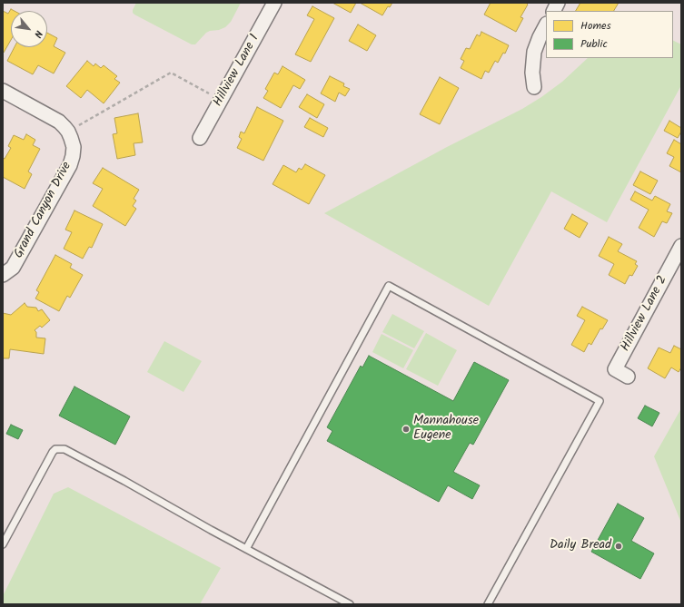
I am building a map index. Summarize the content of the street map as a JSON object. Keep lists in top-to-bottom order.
{
  "streets": {
    "street": ["Hillview Lane 1", "Grand Canyon Drive", "Hillview Lane 2"]
  },
  "places": ["Mannahouse Eugene", "Daily Bread"],
  "legend": ["Homes", "Public"],
  "north": "bottom right"
}
